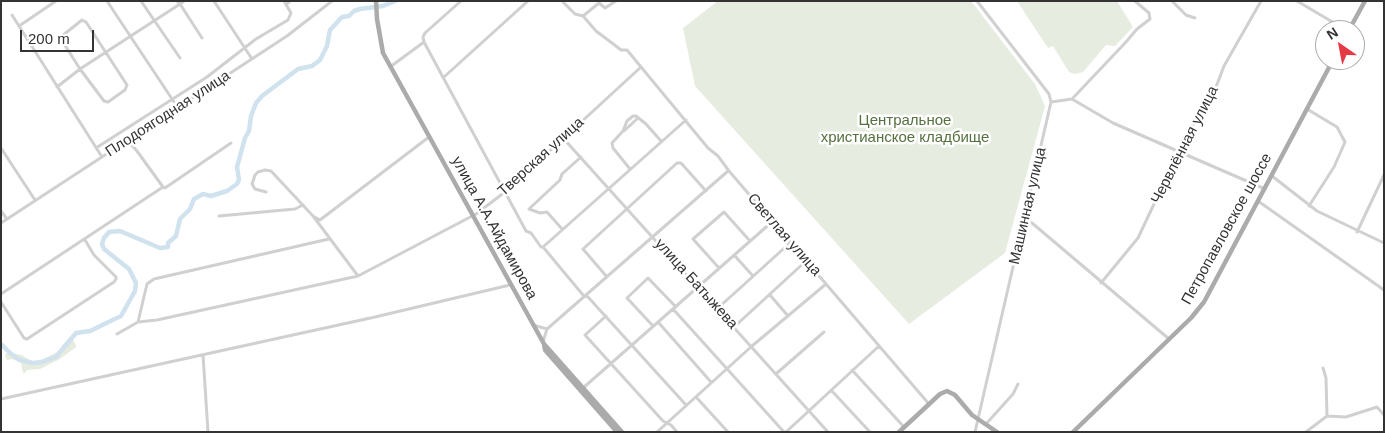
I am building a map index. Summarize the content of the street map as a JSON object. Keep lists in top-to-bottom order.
{
  "streets": {
    "main road": ["улица А.А.Айдамирова", "Петропавловское шоссе"],
    "street": [
      "Плодоягодная улица",
      "Червлённая улица",
      "Тверская улица",
      "Машинная улица",
      "Светлая улица",
      "улица Батыжева"
    ]
  },
  "crossings": [
    ["Тверская улица", "улица А.А.Айдамирова"],
    ["Тверская улица", "Светлая улица"],
    ["Тверская улица", "улица Батыжева"]
  ],
  "parks": ["Центральное христианское кладбище"],
  "scale_bar": "200 m",
  "north": "top left"
}
